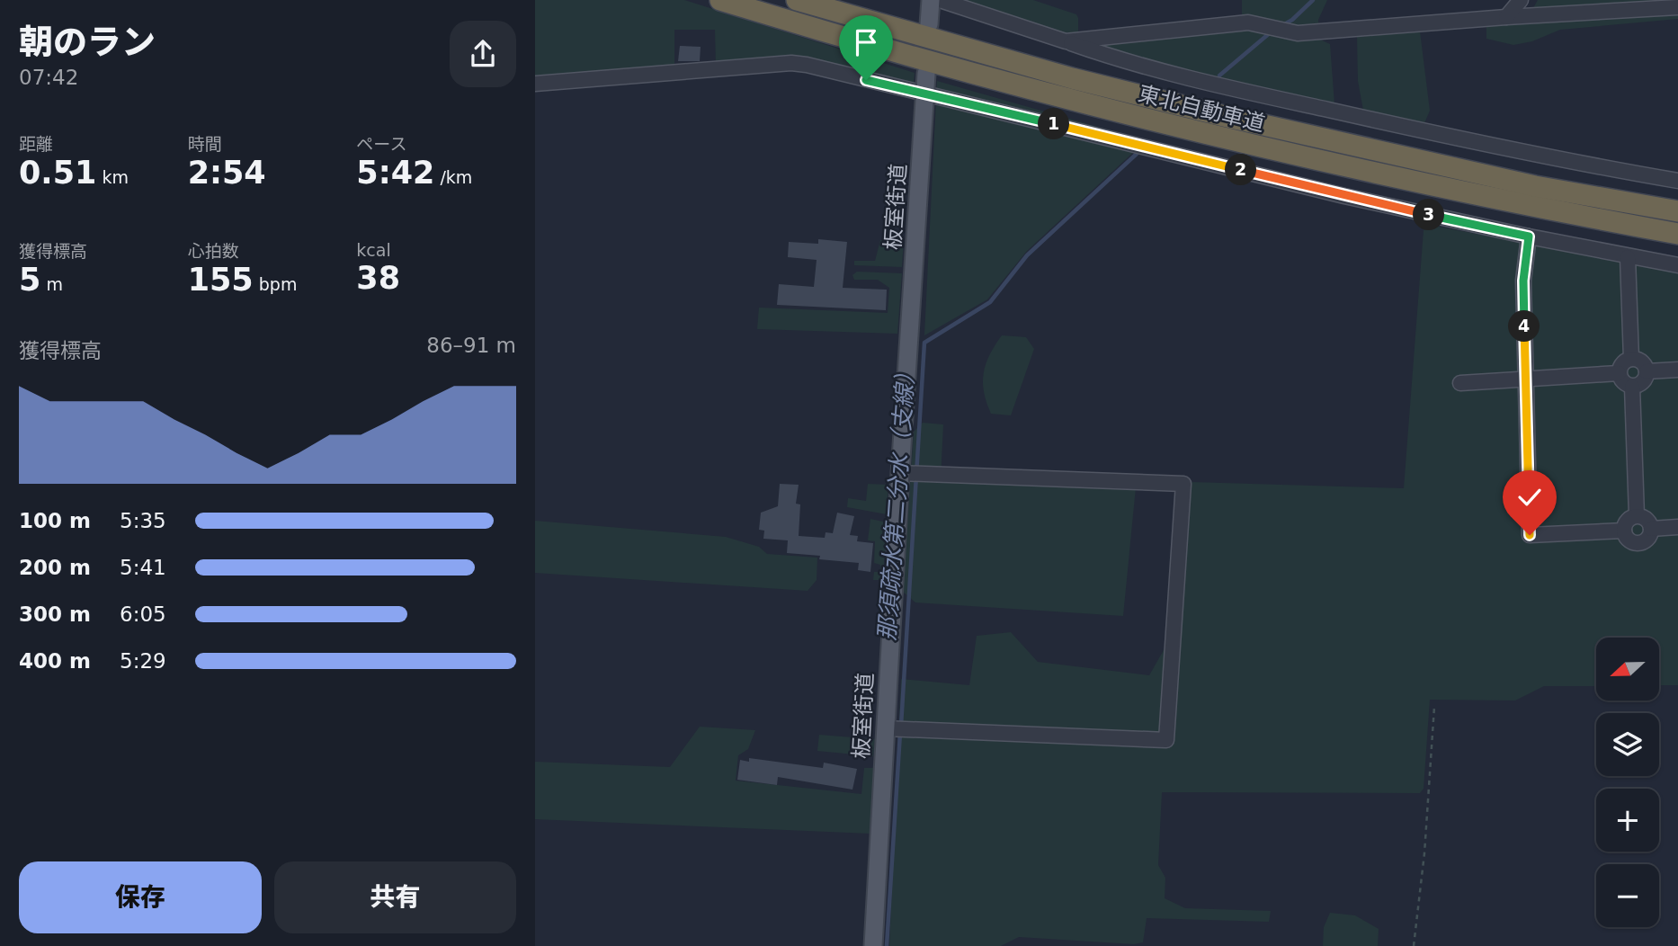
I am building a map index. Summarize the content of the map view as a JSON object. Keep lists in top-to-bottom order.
{
  "streets": {
    "highway": ["東北自動車道"],
    "main road": ["板室街道"]
  },
  "water": ["那須疏水第二分水（支線）"],
  "north": "left",
  "page": {
    "heading": ["朝のラン", "07:42"],
    "stats": [
      ["距離", "0.51 km"],
      ["時間", "2:54"],
      ["ペース", "5:42 /km"],
      ["獲得標高", "5 m"],
      ["心拍数", "155 bpm"],
      ["kcal", "38"]
    ],
    "pins": [
      "1",
      "2",
      "3",
      "4"
    ],
    "chart": ["獲得標高", "86–91 m"],
    "list": [
      {
        "name": "100 m",
        "note": "5:35"
      },
      {
        "name": "200 m",
        "note": "5:41"
      },
      {
        "name": "300 m",
        "note": "6:05"
      },
      {
        "name": "400 m",
        "note": "5:29"
      }
    ],
    "map_buttons": ["+", "−"],
    "buttons": ["保存", "共有"]
  }
}
